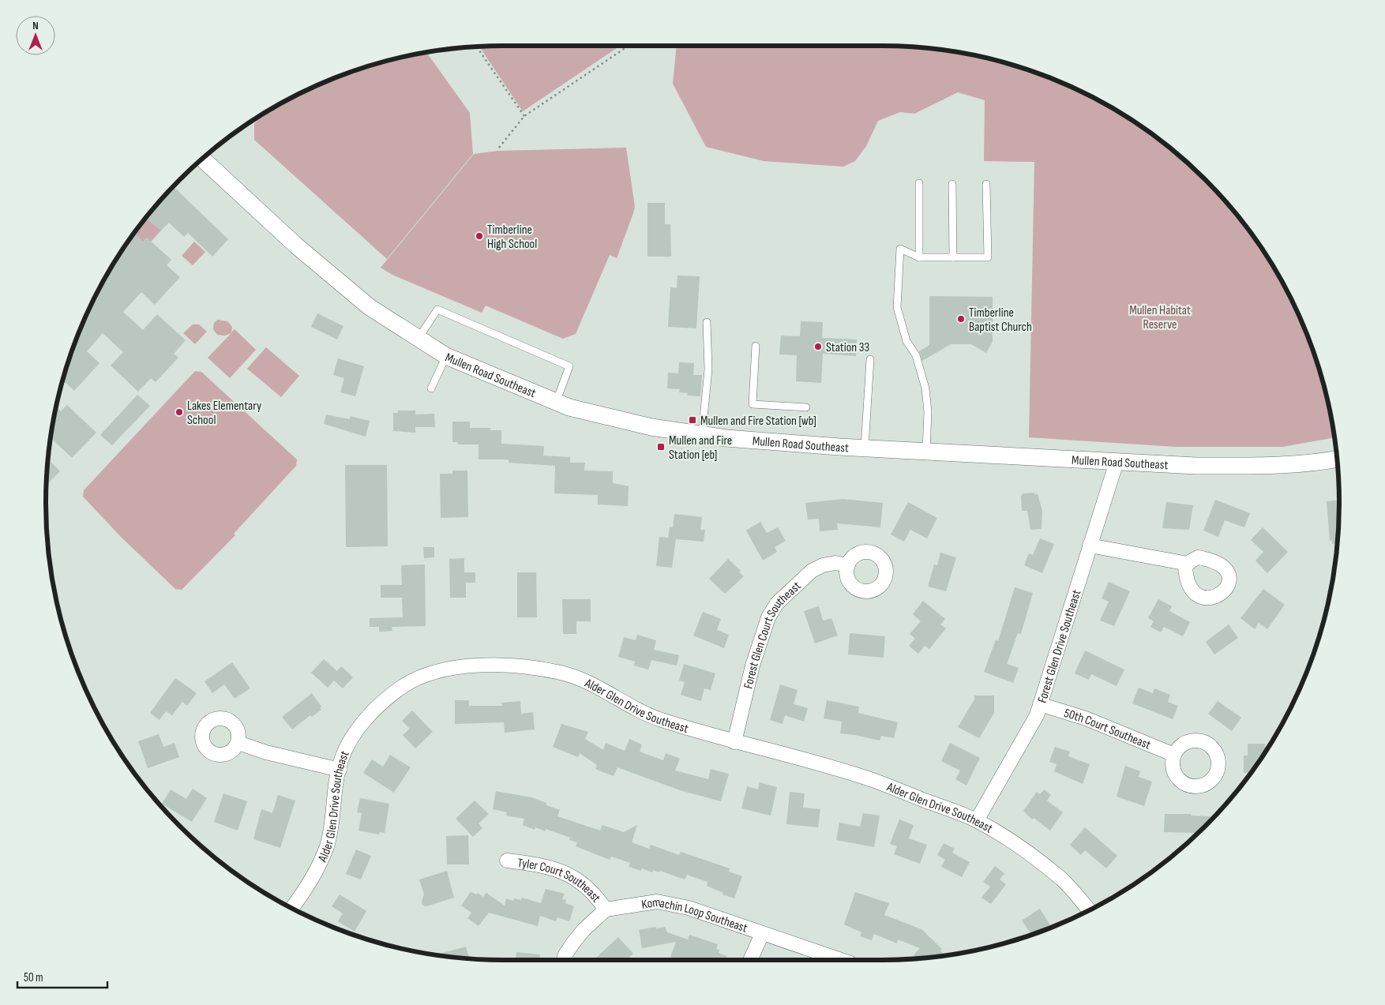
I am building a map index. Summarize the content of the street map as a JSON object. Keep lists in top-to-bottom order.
{
  "streets": {
    "street": [
      "Mullen Road Southeast",
      "Forest Glen Court Southeast",
      "Forest Glen Drive Southeast",
      "Alder Glen Drive Southeast",
      "50th Court Southeast",
      "Tyler Court Southeast",
      "Komachin Loop Southeast"
    ]
  },
  "crossings": [
    ["Mullen Road Southeast", "Forest Glen Drive Southeast"],
    ["Forest Glen Court Southeast", "Alder Glen Drive Southeast"],
    ["Forest Glen Drive Southeast", "Alder Glen Drive Southeast"],
    ["Forest Glen Drive Southeast", "50th Court Southeast"],
    ["Tyler Court Southeast", "Komachin Loop Southeast"]
  ],
  "parks": ["Mullen Habitat Reserve"],
  "places": {
    "other": [
      "Timberline High School",
      "Timberline Baptist Church",
      "Station 33",
      "Lakes Elementary School"
    ],
    "transit": ["Mullen and Fire Station [wb]", "Mullen and Fire Station [eb]"]
  },
  "scale_bar": "50 m",
  "north": "top"
}
